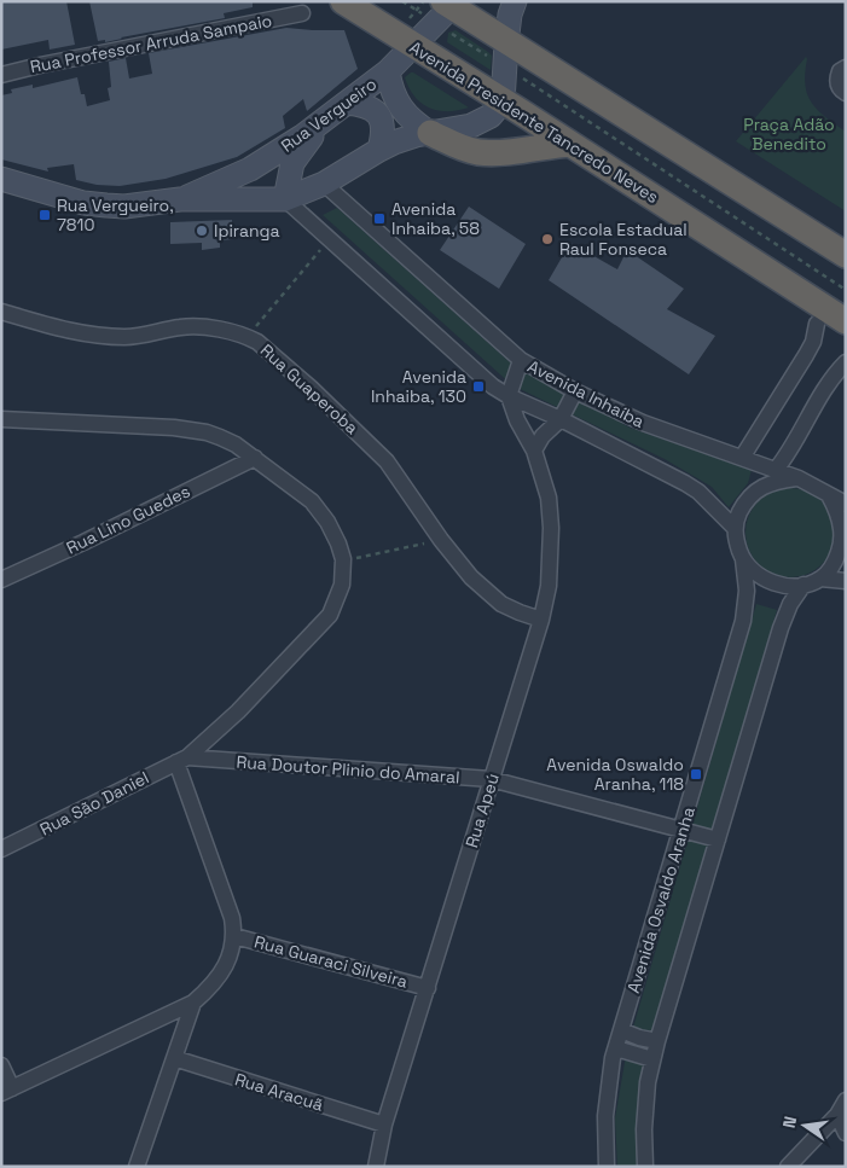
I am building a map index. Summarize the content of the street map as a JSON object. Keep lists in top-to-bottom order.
{
  "streets": {
    "highway": ["Avenida Presidente Tancredo Neves"],
    "main road": ["Rua Vergueiro"],
    "street": [
      "Rua Professor Arruda Sampaio",
      "Rua Guaperoba",
      "Avenida Inhaíba",
      "Rua Lino Guedes",
      "Rua Doutor Plinio do Amaral",
      "Rua São Daniel",
      "Rua Apeú",
      "Avenida Osvaldo Aranha",
      "Rua Guaraci Silveira",
      "Rua Aracuã"
    ]
  },
  "crossings": [
    ["Rua Vergueiro", "Avenida Presidente Tancredo Neves"],
    ["Rua Vergueiro", "Avenida Inhaíba"],
    ["Rua Guaperoba", "Rua Apeú"],
    ["Avenida Inhaíba", "Rua Apeú"],
    ["Avenida Inhaíba", "Avenida Osvaldo Aranha"],
    ["Rua Doutor Plinio do Amaral", "Rua São Daniel"],
    ["Rua Doutor Plinio do Amaral", "Rua Apeú"],
    ["Rua Doutor Plinio do Amaral", "Avenida Osvaldo Aranha"],
    ["Rua Apeú", "Rua Guaraci Silveira"],
    ["Rua Apeú", "Rua Aracuã"]
  ],
  "parks": ["Praça Adão Benedito"],
  "places": {
    "transit": [
      "Rua Vergueiro, 7810",
      "Avenida Inhaiba, 58",
      "Avenida Inhaiba, 130",
      "Avenida Oswaldo Aranha, 118"
    ],
    "other": ["Ipiranga", "Escola Estadual Raul Fonseca"]
  },
  "north": "left"
}
